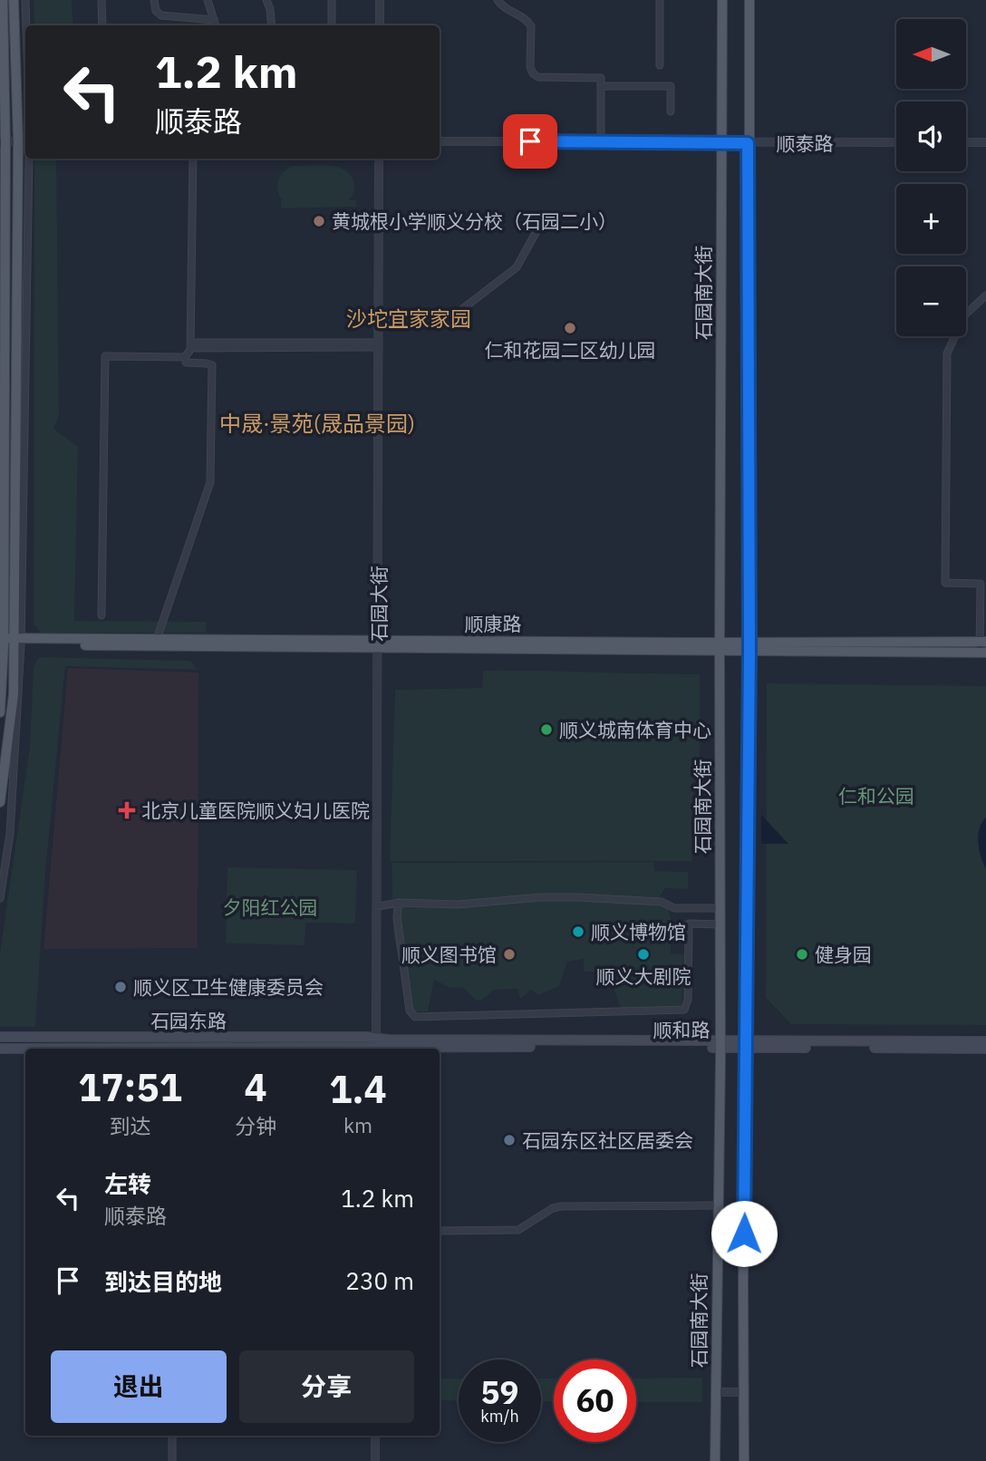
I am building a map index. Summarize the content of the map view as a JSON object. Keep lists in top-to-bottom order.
{
  "streets": {
    "main road": [
      "石园南大街",
      "顺康路",
      "石园东路",
      "顺和路"
    ],
    "street": ["顺泰路", "石园大街"]
  },
  "crossings": [
    ["顺泰路", "石园南大街"],
    ["石园南大街", "顺康路"],
    ["石园南大街", "顺和路"],
    ["石园大街", "顺康路"],
    ["石园大街", "石园东路"],
    ["石园大街", "顺和路"],
    ["石园东路", "顺和路"]
  ],
  "districts": ["沙坨宜家家园", "中晟·景苑(晟品景园)"],
  "parks": ["仁和公园", "夕阳红公园"],
  "places": {
    "other": [
      "黄城根小学顺义分校（石园二小）",
      "仁和花园二区幼儿园",
      "顺义城南体育中心",
      "顺义博物馆",
      "顺义图书馆",
      "顺义大剧院",
      "健身园",
      "顺义区卫生健康委员会",
      "石园东区社区居委会"
    ],
    "health": ["北京儿童医院顺义妇儿医院"]
  },
  "north": "left",
  "page": {
    "map_buttons": ["+", "−"],
    "turn": ["1.2 km", "顺泰路"],
    "eta": [
      "17:51",
      "到达",
      "4",
      "分钟",
      "1.4",
      "km"
    ],
    "list": [
      {
        "name": "左转",
        "note": "顺泰路",
        "value": "1.2 km"
      },
      {
        "name": "到达目的地",
        "value": "230 m"
      }
    ],
    "buttons": ["退出", "分享"],
    "speed": "59 km/h",
    "limit": "60"
  }
}
